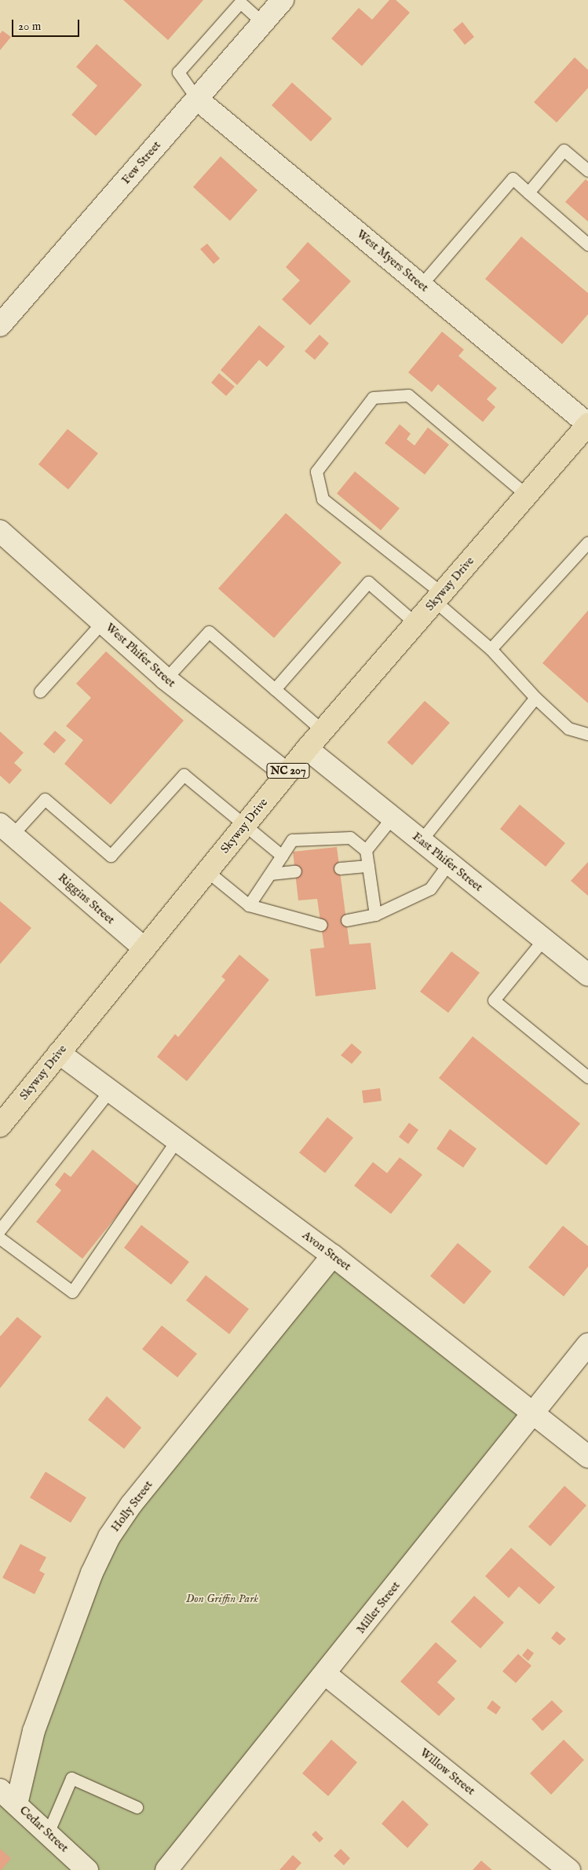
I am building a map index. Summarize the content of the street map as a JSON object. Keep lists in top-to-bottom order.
{
  "streets": {
    "main road": ["Skyway Drive", "NC 207"],
    "street": [
      "Few Street",
      "West Myers Street",
      "West Phifer Street",
      "East Phifer Street",
      "Riggins Street",
      "Avon Street",
      "Holly Street",
      "Miller Street",
      "Willow Street",
      "Cedar Street"
    ]
  },
  "crossings": [
    ["Few Street", "West Myers Street"],
    ["West Myers Street", "Skyway Drive"],
    ["Skyway Drive", "West Phifer Street"],
    ["Skyway Drive", "East Phifer Street"],
    ["Skyway Drive", "Riggins Street"],
    ["Skyway Drive", "Avon Street"],
    ["Avon Street", "Holly Street"],
    ["Avon Street", "Miller Street"],
    ["Holly Street", "Cedar Street"],
    ["Miller Street", "Willow Street"]
  ],
  "parks": ["Don Griffin Park"],
  "scale_bar": "20 m"
}
